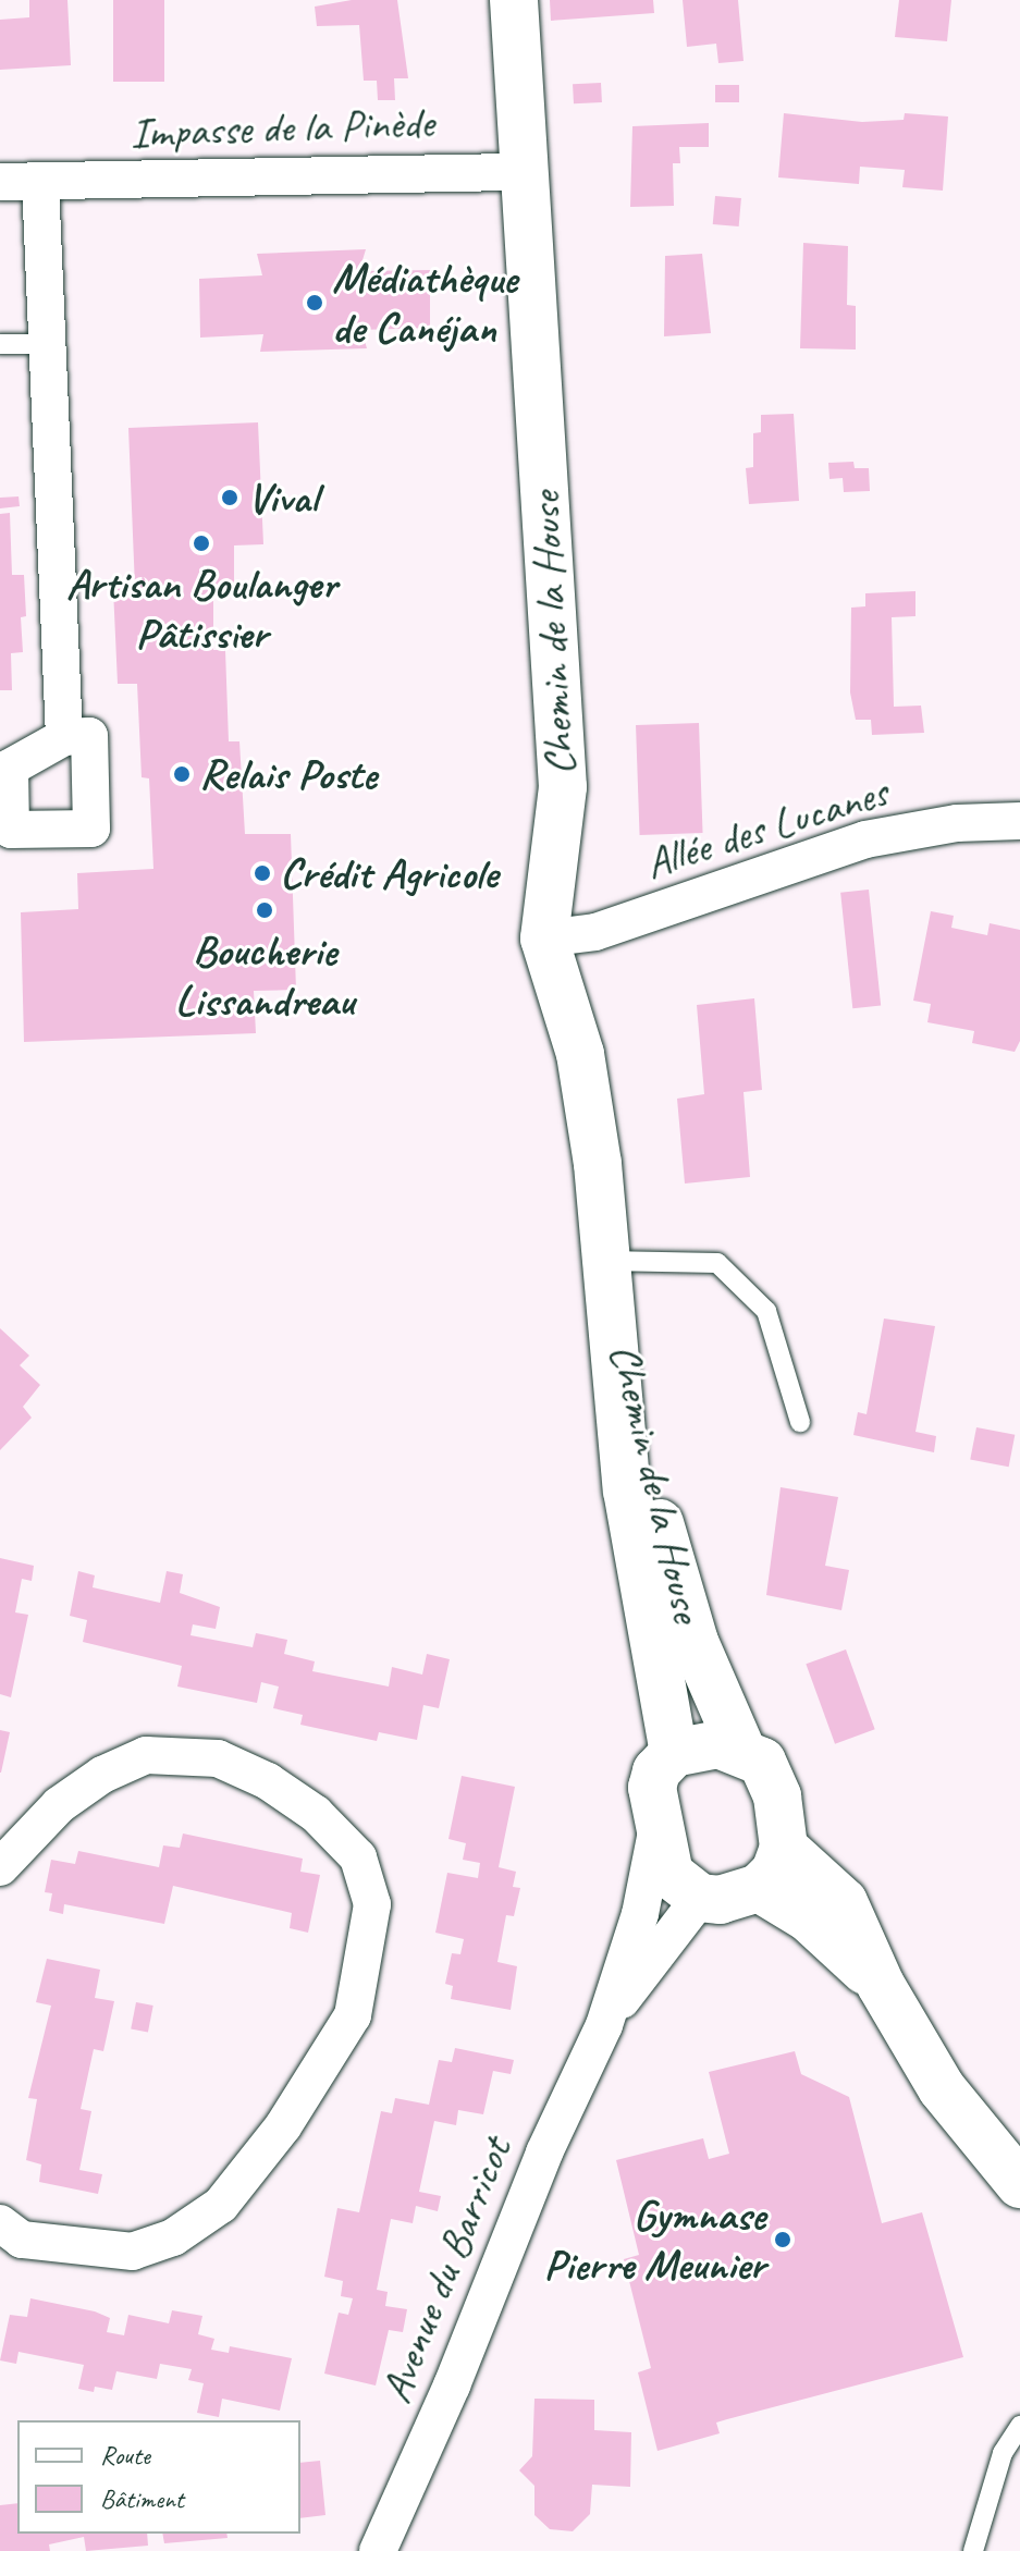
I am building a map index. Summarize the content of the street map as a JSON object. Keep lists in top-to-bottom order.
{
  "streets": {
    "street": [
      "Impasse de la Pinède",
      "Chemin de la House",
      "Allée des Lucanes",
      "Avenue du Barricot"
    ]
  },
  "crossings": [
    ["Impasse de la Pinède", "Chemin de la House"],
    ["Chemin de la House", "Allée des Lucanes"],
    ["Chemin de la House", "Avenue du Barricot"]
  ],
  "places": [
    "Médiathèque de Canéjan",
    "Vival",
    "Artisan Boulanger Pâtissier",
    "Relais Poste",
    "Crédit Agricole",
    "Boucherie Lissandreau",
    "Gymnase Pierre Meunier"
  ],
  "legend": ["Route", "Bâtiment"]
}
